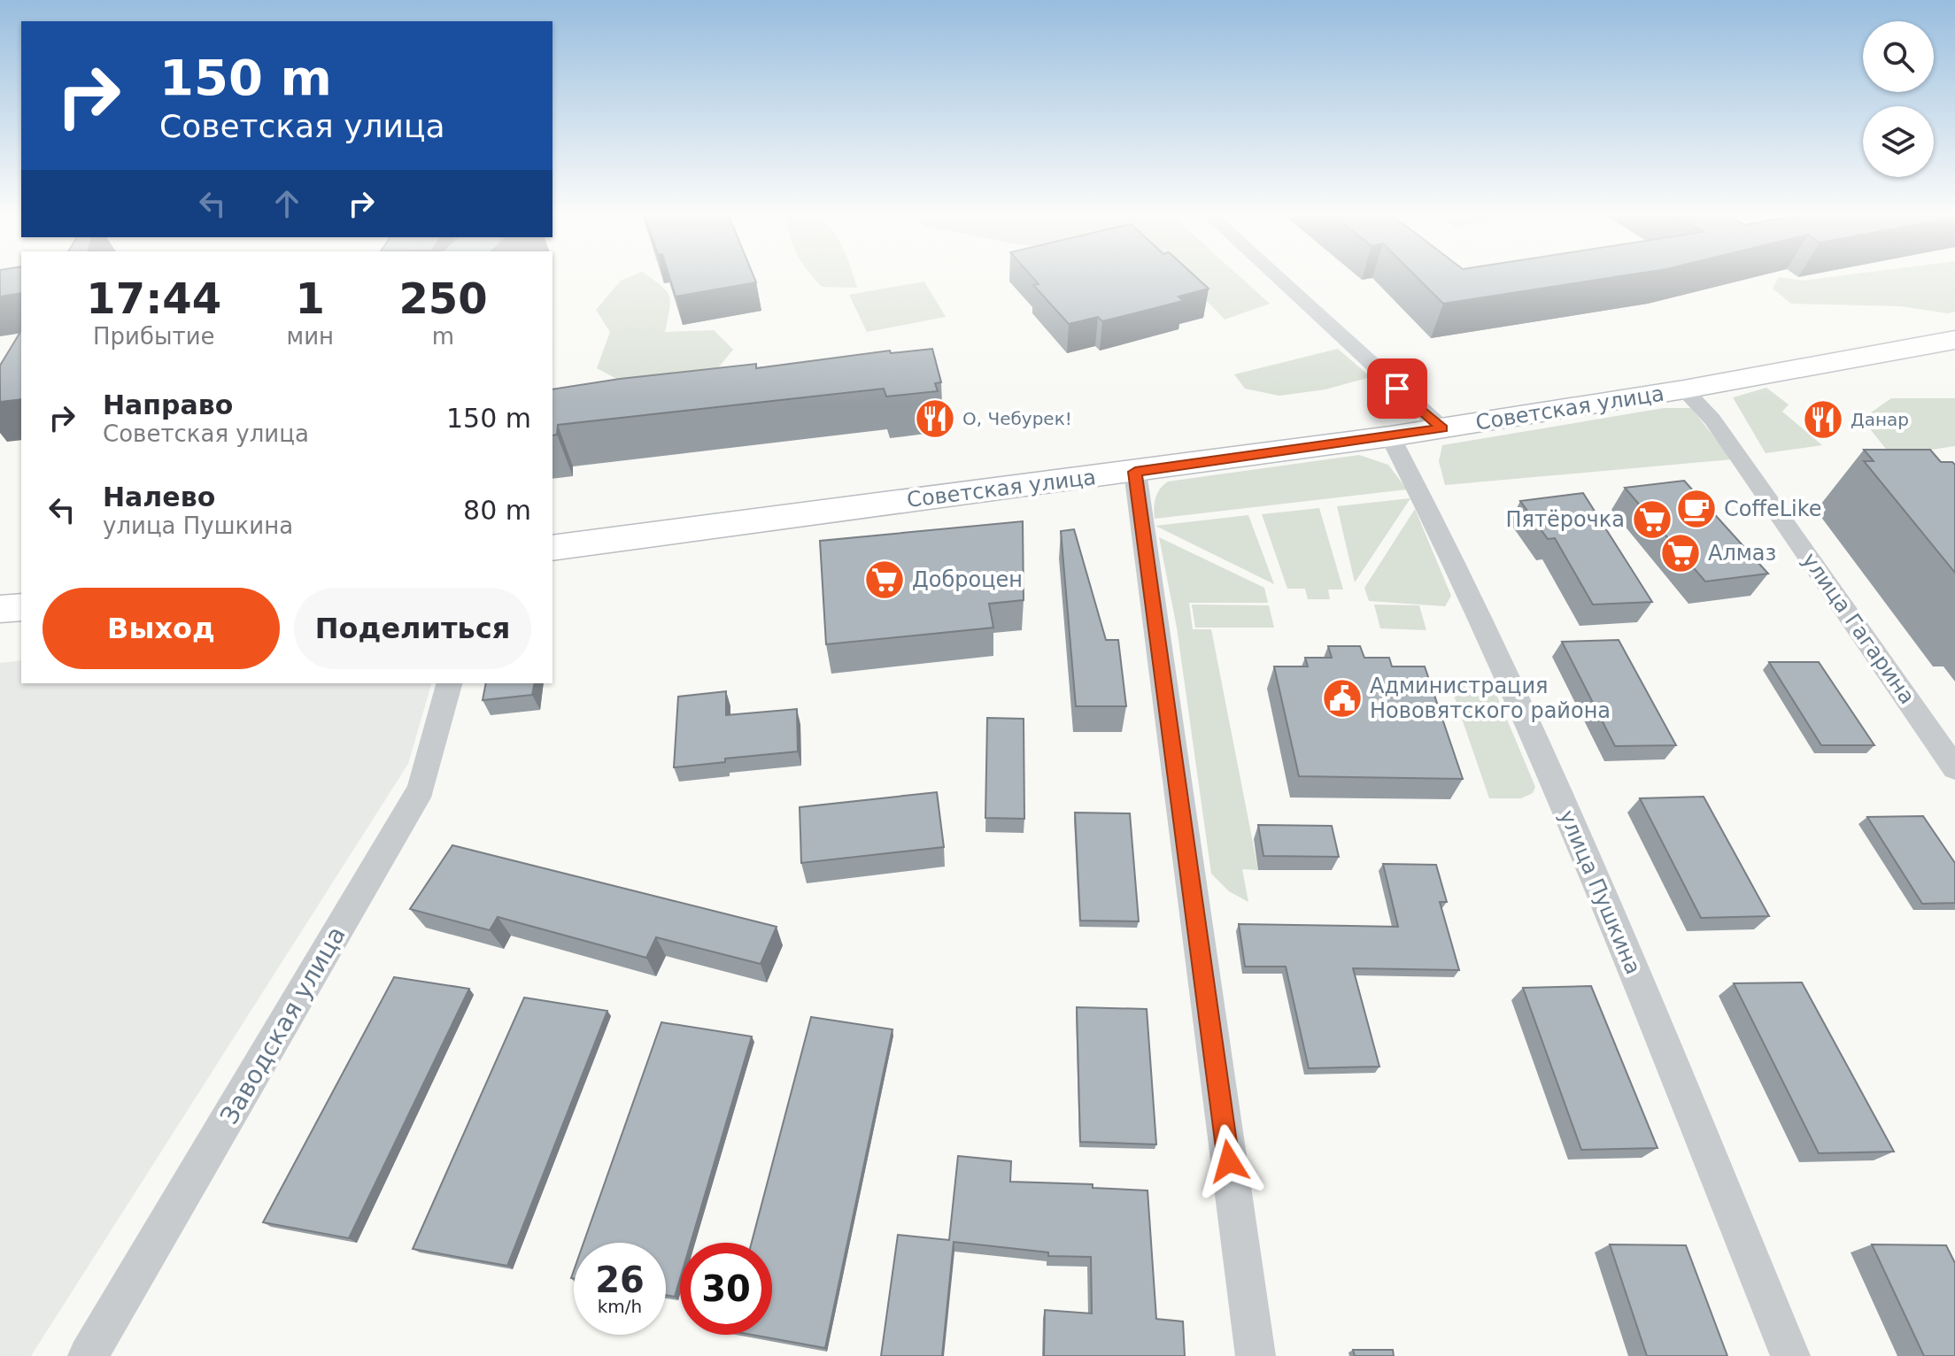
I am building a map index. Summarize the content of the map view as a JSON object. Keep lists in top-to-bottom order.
{
  "streets": {
    "main road": ["Советская улица"],
    "street": ["улица Гагарина", "улица Пушкина", "Заводская улица"]
  },
  "crossings": [
    ["Советская улица", "улица Гагарина"],
    ["Советская улица", "улица Пушкина"]
  ],
  "places": {
    "restaurant": ["О, Чебурек!", "Данар"],
    "cafe": ["CoffeLike"],
    "supermarket": ["Пятёрочка", "Алмаз", "Доброцен"],
    "public building": ["Администрация Нововятского района"]
  },
  "page": {
    "turn": ["150 m", "Советская улица"],
    "eta": [
      "17:44",
      "Прибытие",
      "1",
      "мин",
      "250",
      "m"
    ],
    "list": [
      {
        "name": "Направо",
        "note": "Советская улица",
        "value": "150 m"
      },
      {
        "name": "Налево",
        "note": "улица Пушкина",
        "value": "80 m"
      }
    ],
    "buttons": ["Выход", "Поделиться"],
    "speed": "26 km/h",
    "limit": "30"
  }
}
